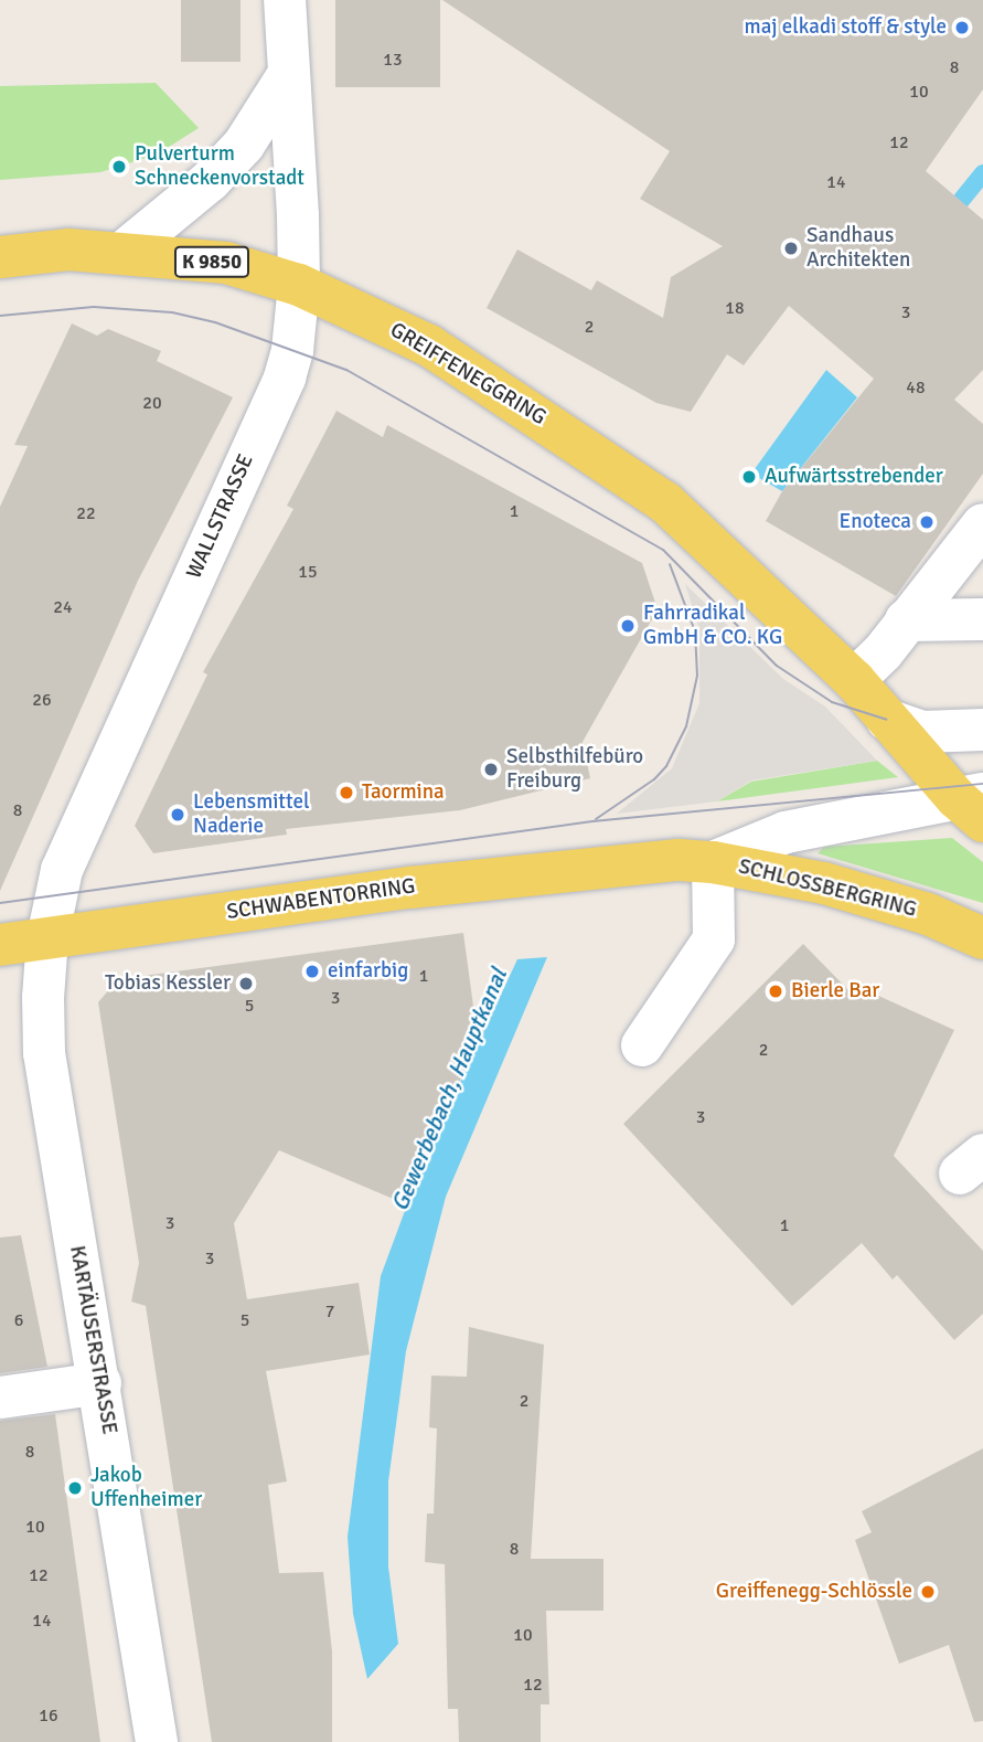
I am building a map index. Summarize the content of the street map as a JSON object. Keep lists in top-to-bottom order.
{
  "streets": {
    "main road": [
      "K 9850",
      "GREIFFENEGGRING",
      "SCHLOSSBERGRING",
      "SCHWABENTORRING"
    ],
    "street": ["WALLSTRASSE", "KARTÄUSERSTRASSE"]
  },
  "crossings": [
    ["GREIFFENEGGRING", "WALLSTRASSE"],
    ["WALLSTRASSE", "SCHWABENTORRING"],
    ["WALLSTRASSE", "KARTÄUSERSTRASSE"],
    ["SCHLOSSBERGRING", "SCHWABENTORRING"],
    ["SCHWABENTORRING", "KARTÄUSERSTRASSE"]
  ],
  "water": ["Gewerbebach, Hauptkanal"],
  "places": [
    "maj elkadi stoff & style",
    "Pulverturm Schneckenvorstadt",
    "Sandhaus Architekten",
    "Aufwärtsstrebender",
    "Enoteca",
    "Fahrradikal GmbH & CO. KG",
    "Selbsthilfebüro Freiburg",
    "Taormina",
    "Lebensmittel Naderie",
    "einfarbig",
    "Tobias Kessler",
    "Bierle Bar",
    "Jakob Uffenheimer",
    "Greiffenegg-Schlössle"
  ],
  "house_numbers": [
    "13",
    "8",
    "10",
    "12",
    "14",
    "18",
    "3",
    "2",
    "48",
    "20",
    "1",
    "22",
    "15",
    "24",
    "26",
    "8",
    "1",
    "3",
    "5",
    "2",
    "3",
    "3",
    "1",
    "3",
    "7",
    "6",
    "5",
    "2",
    "8",
    "10",
    "8",
    "12",
    "14",
    "10",
    "12",
    "16"
  ]
}
